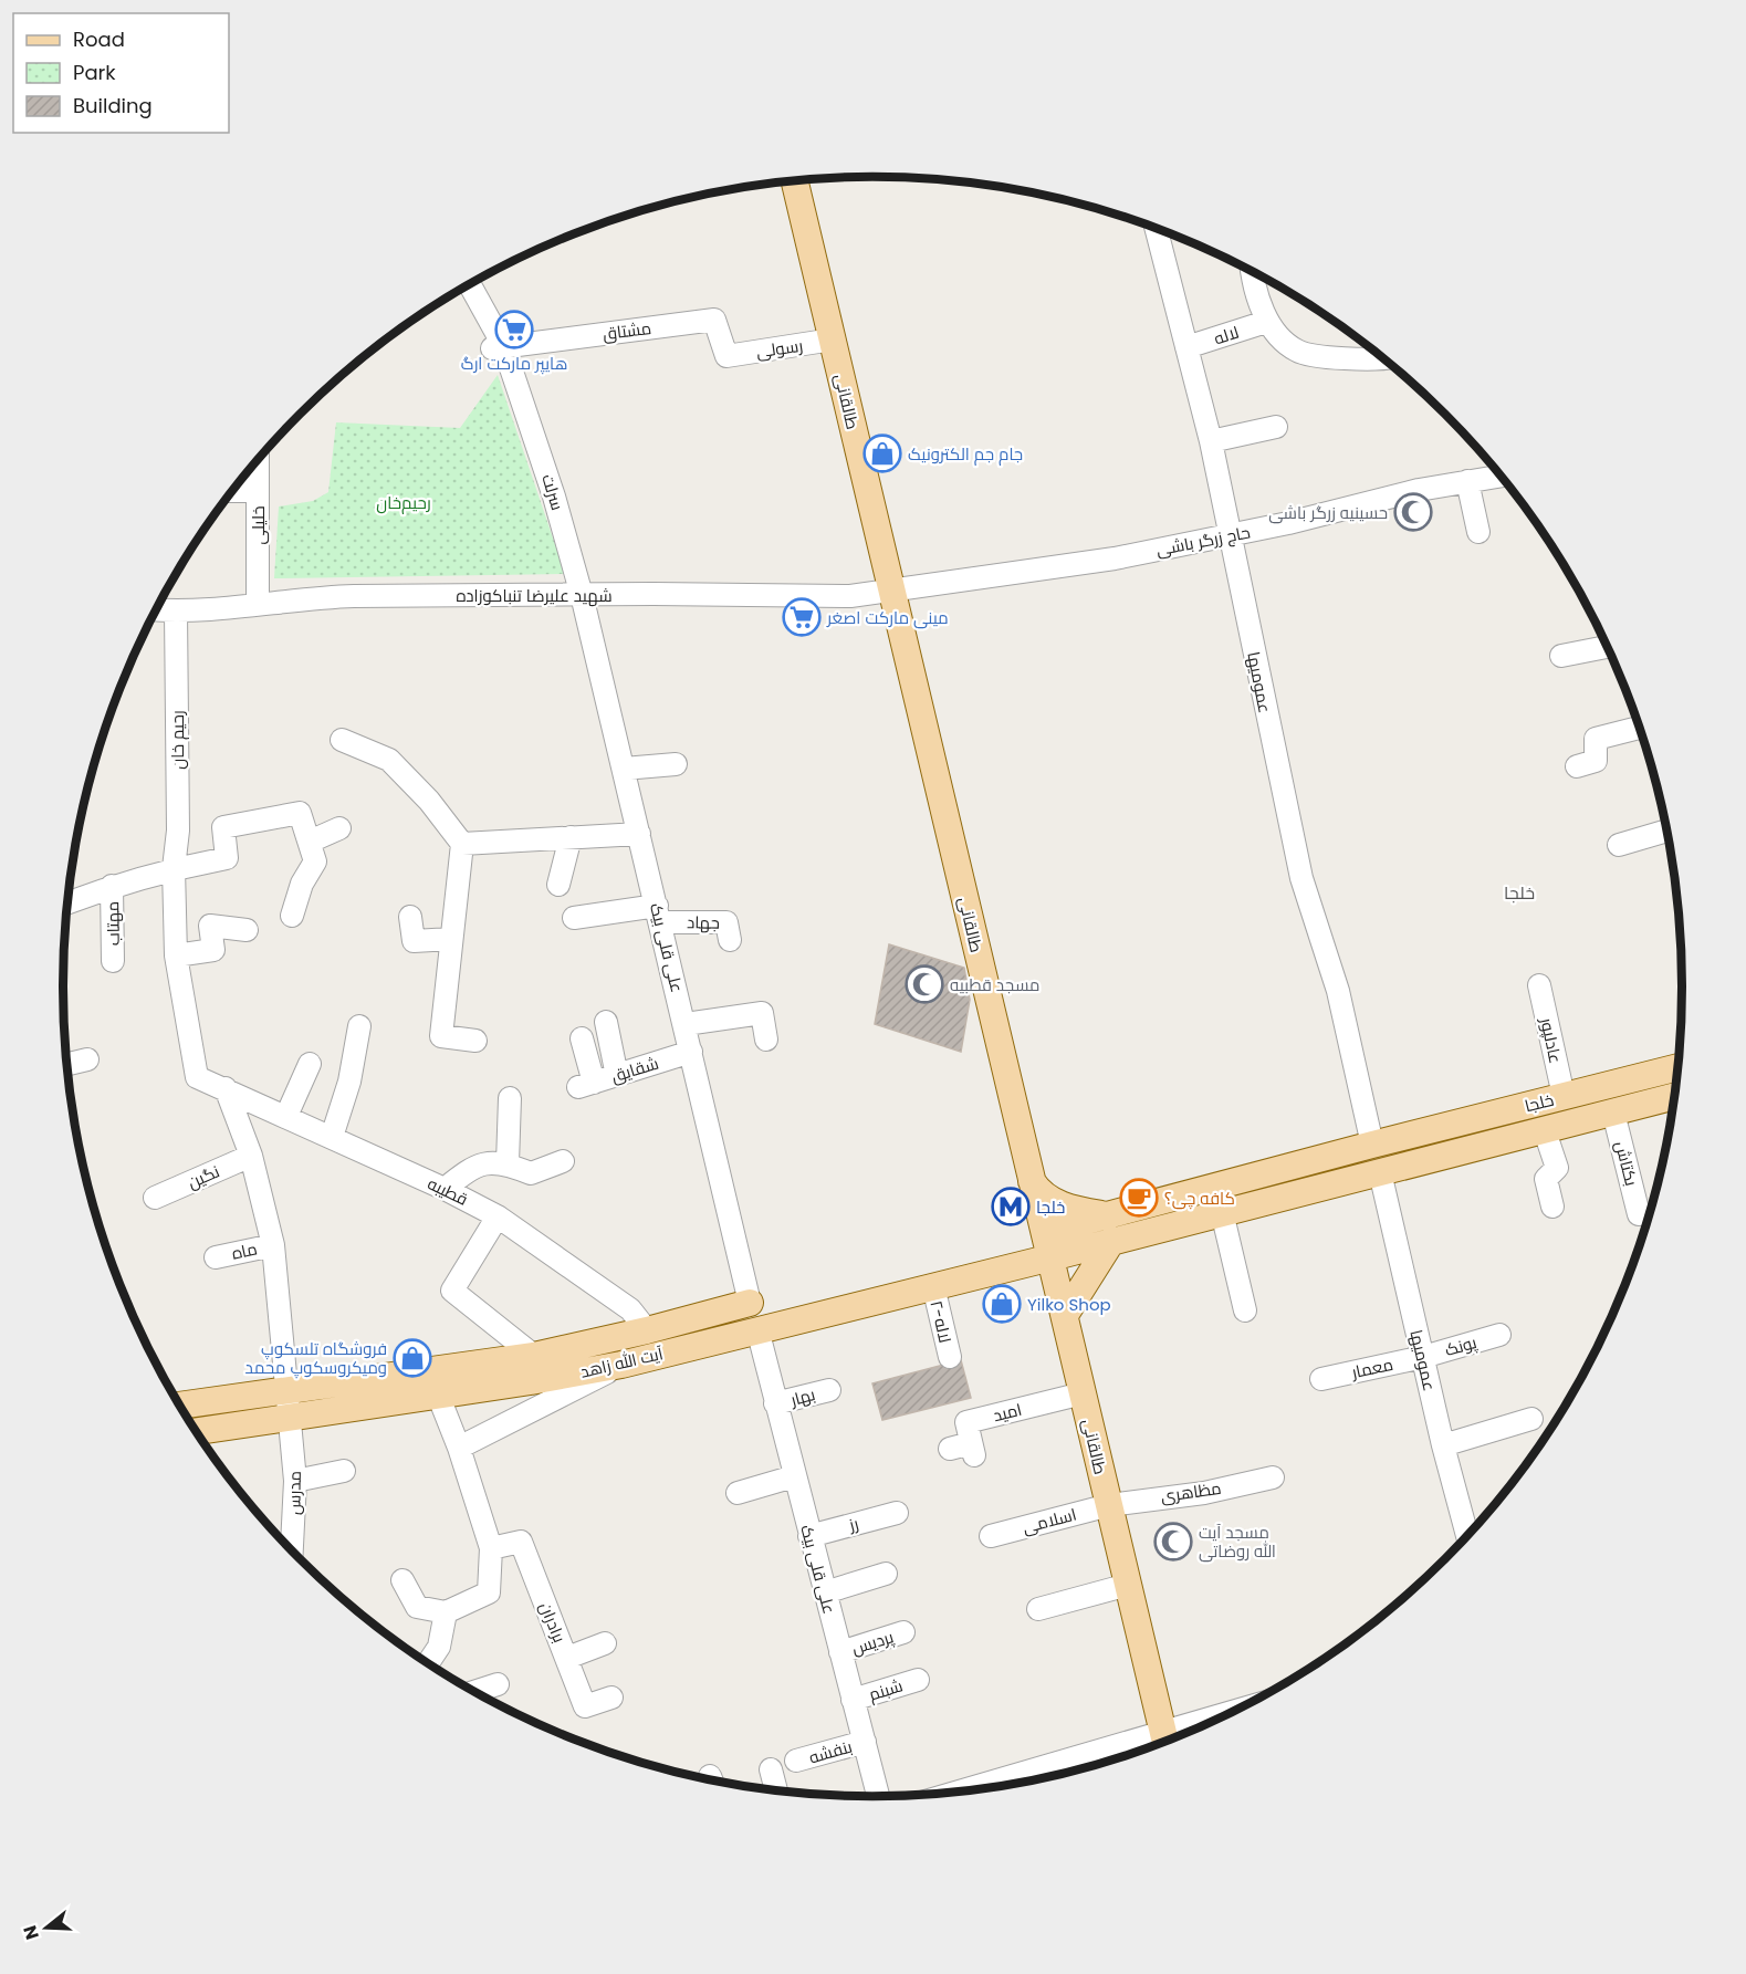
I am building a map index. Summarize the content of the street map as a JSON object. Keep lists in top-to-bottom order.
{
  "streets": {
    "main road": ["طالقانی", "خلجا", "آیت الله زاهد"],
    "street": [
      "مشتاق",
      "لاله",
      "رسولی",
      "سرلت",
      "خلیلی",
      "حاج زرگر باشی",
      "شهید علیرضا تنباکوزاده",
      "عمومیها",
      "رحیم خان",
      "جهاد",
      "مهتاب",
      "علی قلی بیک",
      "عادلپور",
      "شقایق",
      "بکتاش",
      "نگین",
      "قطیبه",
      "ماه",
      "۲-لاله",
      "پونک",
      "معمار",
      "بهار",
      "امید",
      "مظاهری",
      "مدرس",
      "اسلامی",
      "رز",
      "برادران",
      "پردیس",
      "شبنم",
      "بنفشه"
    ]
  },
  "crossings": [
    ["مشتاق", "رسولی"],
    ["مشتاق", "سرلت"],
    ["لاله", "عمومیها"],
    ["رسولی", "طالقانی"],
    ["طالقانی", "حاج زرگر باشی"],
    ["طالقانی", "شهید علیرضا تنباکوزاده"],
    ["طالقانی", "خلجا"],
    ["طالقانی", "آیت الله زاهد"],
    ["طالقانی", "امید"],
    ["طالقانی", "مظاهری"],
    ["طالقانی", "اسلامی"],
    ["سرلت", "شهید علیرضا تنباکوزاده"],
    ["سرلت", "علی قلی بیک"],
    ["خلیلی", "شهید علیرضا تنباکوزاده"],
    ["حاج زرگر باشی", "شهید علیرضا تنباکوزاده"],
    ["حاج زرگر باشی", "عمومیها"],
    ["شهید علیرضا تنباکوزاده", "رحیم خان"],
    ["شهید علیرضا تنباکوزاده", "علی قلی بیک"],
    ["عمومیها", "خلجا"],
    ["عمومیها", "پونک"],
    ["عمومیها", "معمار"],
    ["رحیم خان", "قطیبه"],
    ["جهاد", "علی قلی بیک"],
    ["علی قلی بیک", "شقایق"],
    ["علی قلی بیک", "آیت الله زاهد"],
    ["علی قلی بیک", "بهار"],
    ["علی قلی بیک", "رز"],
    ["علی قلی بیک", "پردیس"],
    ["علی قلی بیک", "شبنم"],
    ["علی قلی بیک", "بنفشه"],
    ["عادلپور", "خلجا"],
    ["خلجا", "بکتاش"],
    ["خلجا", "آیت الله زاهد"],
    ["قطیبه", "آیت الله زاهد"],
    ["۲-لاله", "آیت الله زاهد"],
    ["پونک", "معمار"],
    ["آیت الله زاهد", "مدرس"],
    ["مظاهری", "اسلامی"]
  ],
  "districts": ["خلجا"],
  "parks": ["رحیم‌خان"],
  "places": {
    "supermarket": ["هایپر مارکت ارگ", "مینی مارکت اصغر"],
    "shop": ["جام جم الکترونیک", "Yilko Shop", "فروشگاه تلسکوپ ومیکروسکوپ محمد"],
    "mosque": ["حسینیه زرگر باشی", "مسجد قطبیه", "مسجد آیت الله روضاتی"],
    "cafe": ["کافه چی؟"],
    "metro station": ["خلجا"]
  },
  "legend": ["Road", "Park", "Building"],
  "north": "left"
}
